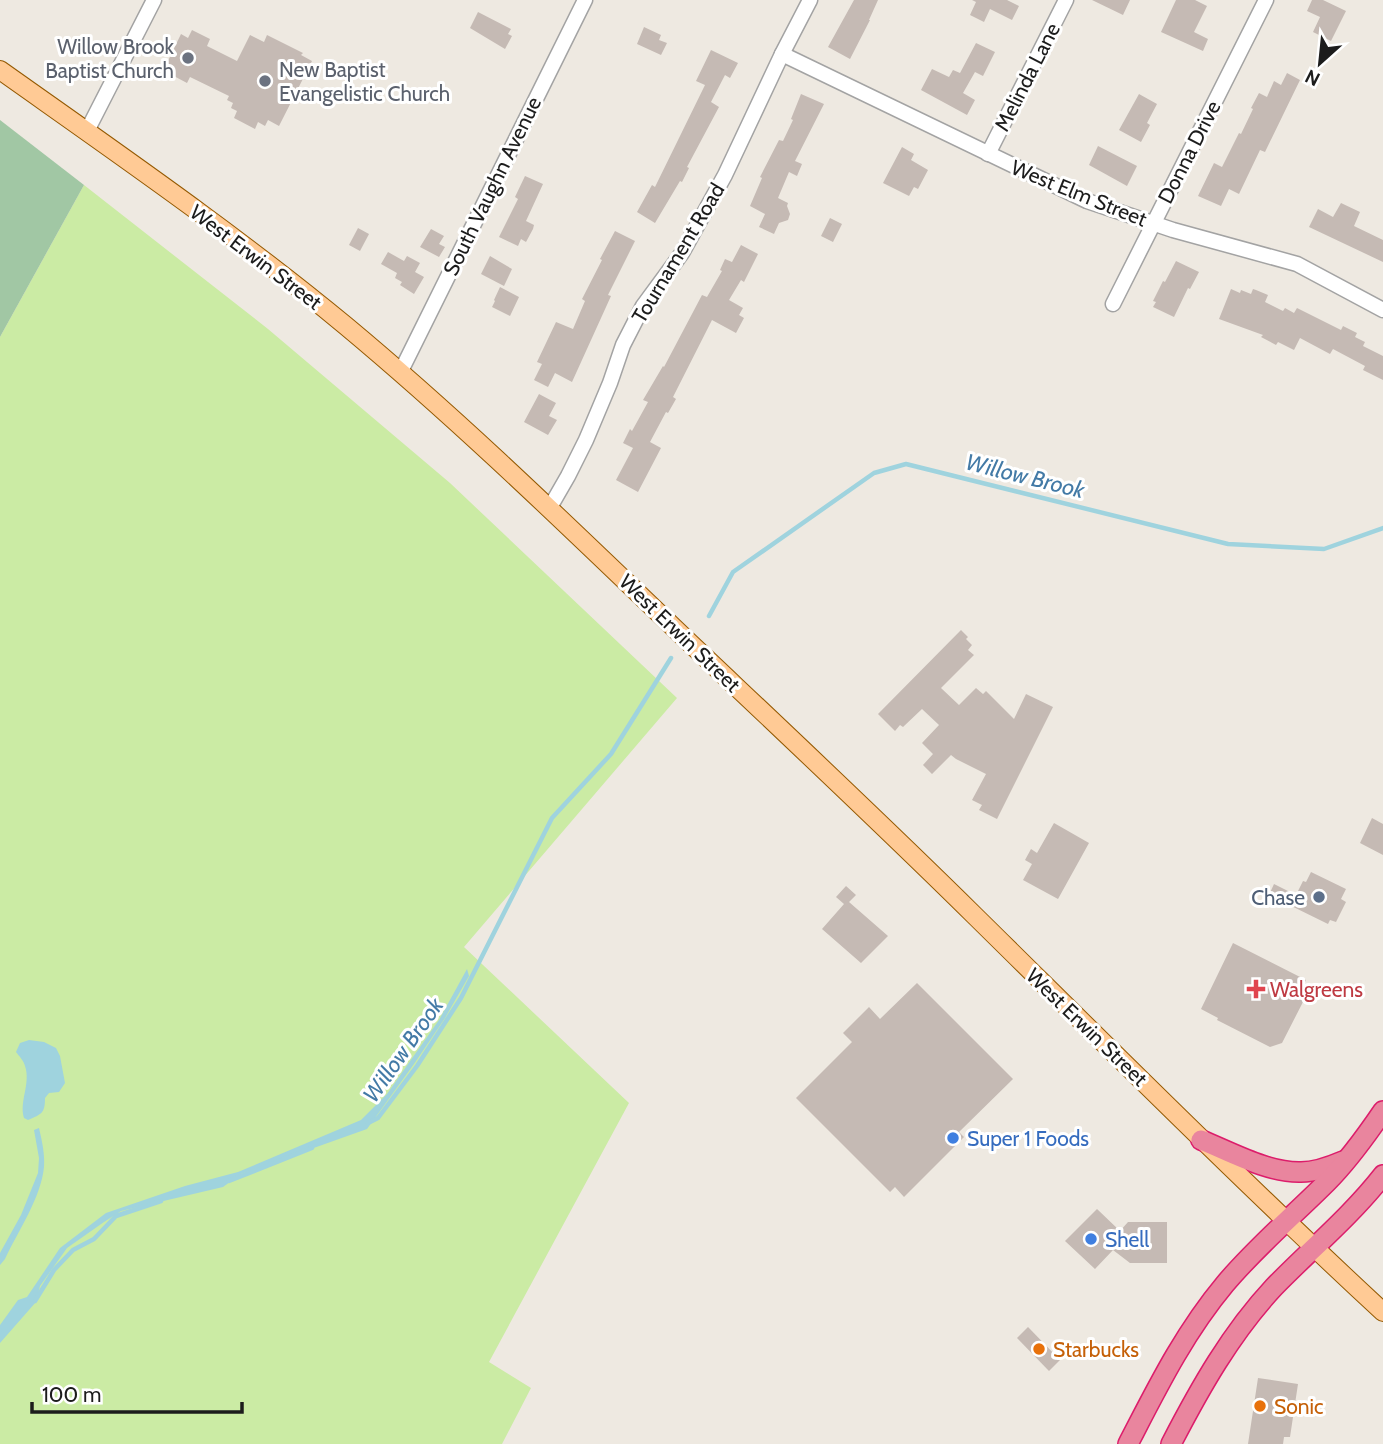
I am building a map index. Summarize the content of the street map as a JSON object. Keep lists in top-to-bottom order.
{
  "streets": {
    "main road": ["West Erwin Street"],
    "street": [
      "Melinda Lane",
      "Donna Drive",
      "South Vaughn Avenue",
      "West Elm Street",
      "Tournament Road"
    ]
  },
  "crossings": [
    ["Melinda Lane", "West Elm Street"],
    ["Donna Drive", "West Elm Street"],
    ["South Vaughn Avenue", "West Erwin Street"],
    ["West Elm Street", "Tournament Road"],
    ["Tournament Road", "West Erwin Street"]
  ],
  "water": ["Willow Brook"],
  "places": {
    "other": [
      "Willow Brook Baptist Church",
      "New Baptist Evangelistic Church",
      "Chase",
      "Super 1 Foods",
      "Shell",
      "Starbucks",
      "Sonic"
    ],
    "health": ["Walgreens"]
  },
  "scale_bar": "100 m",
  "north": "bottom left"
}
